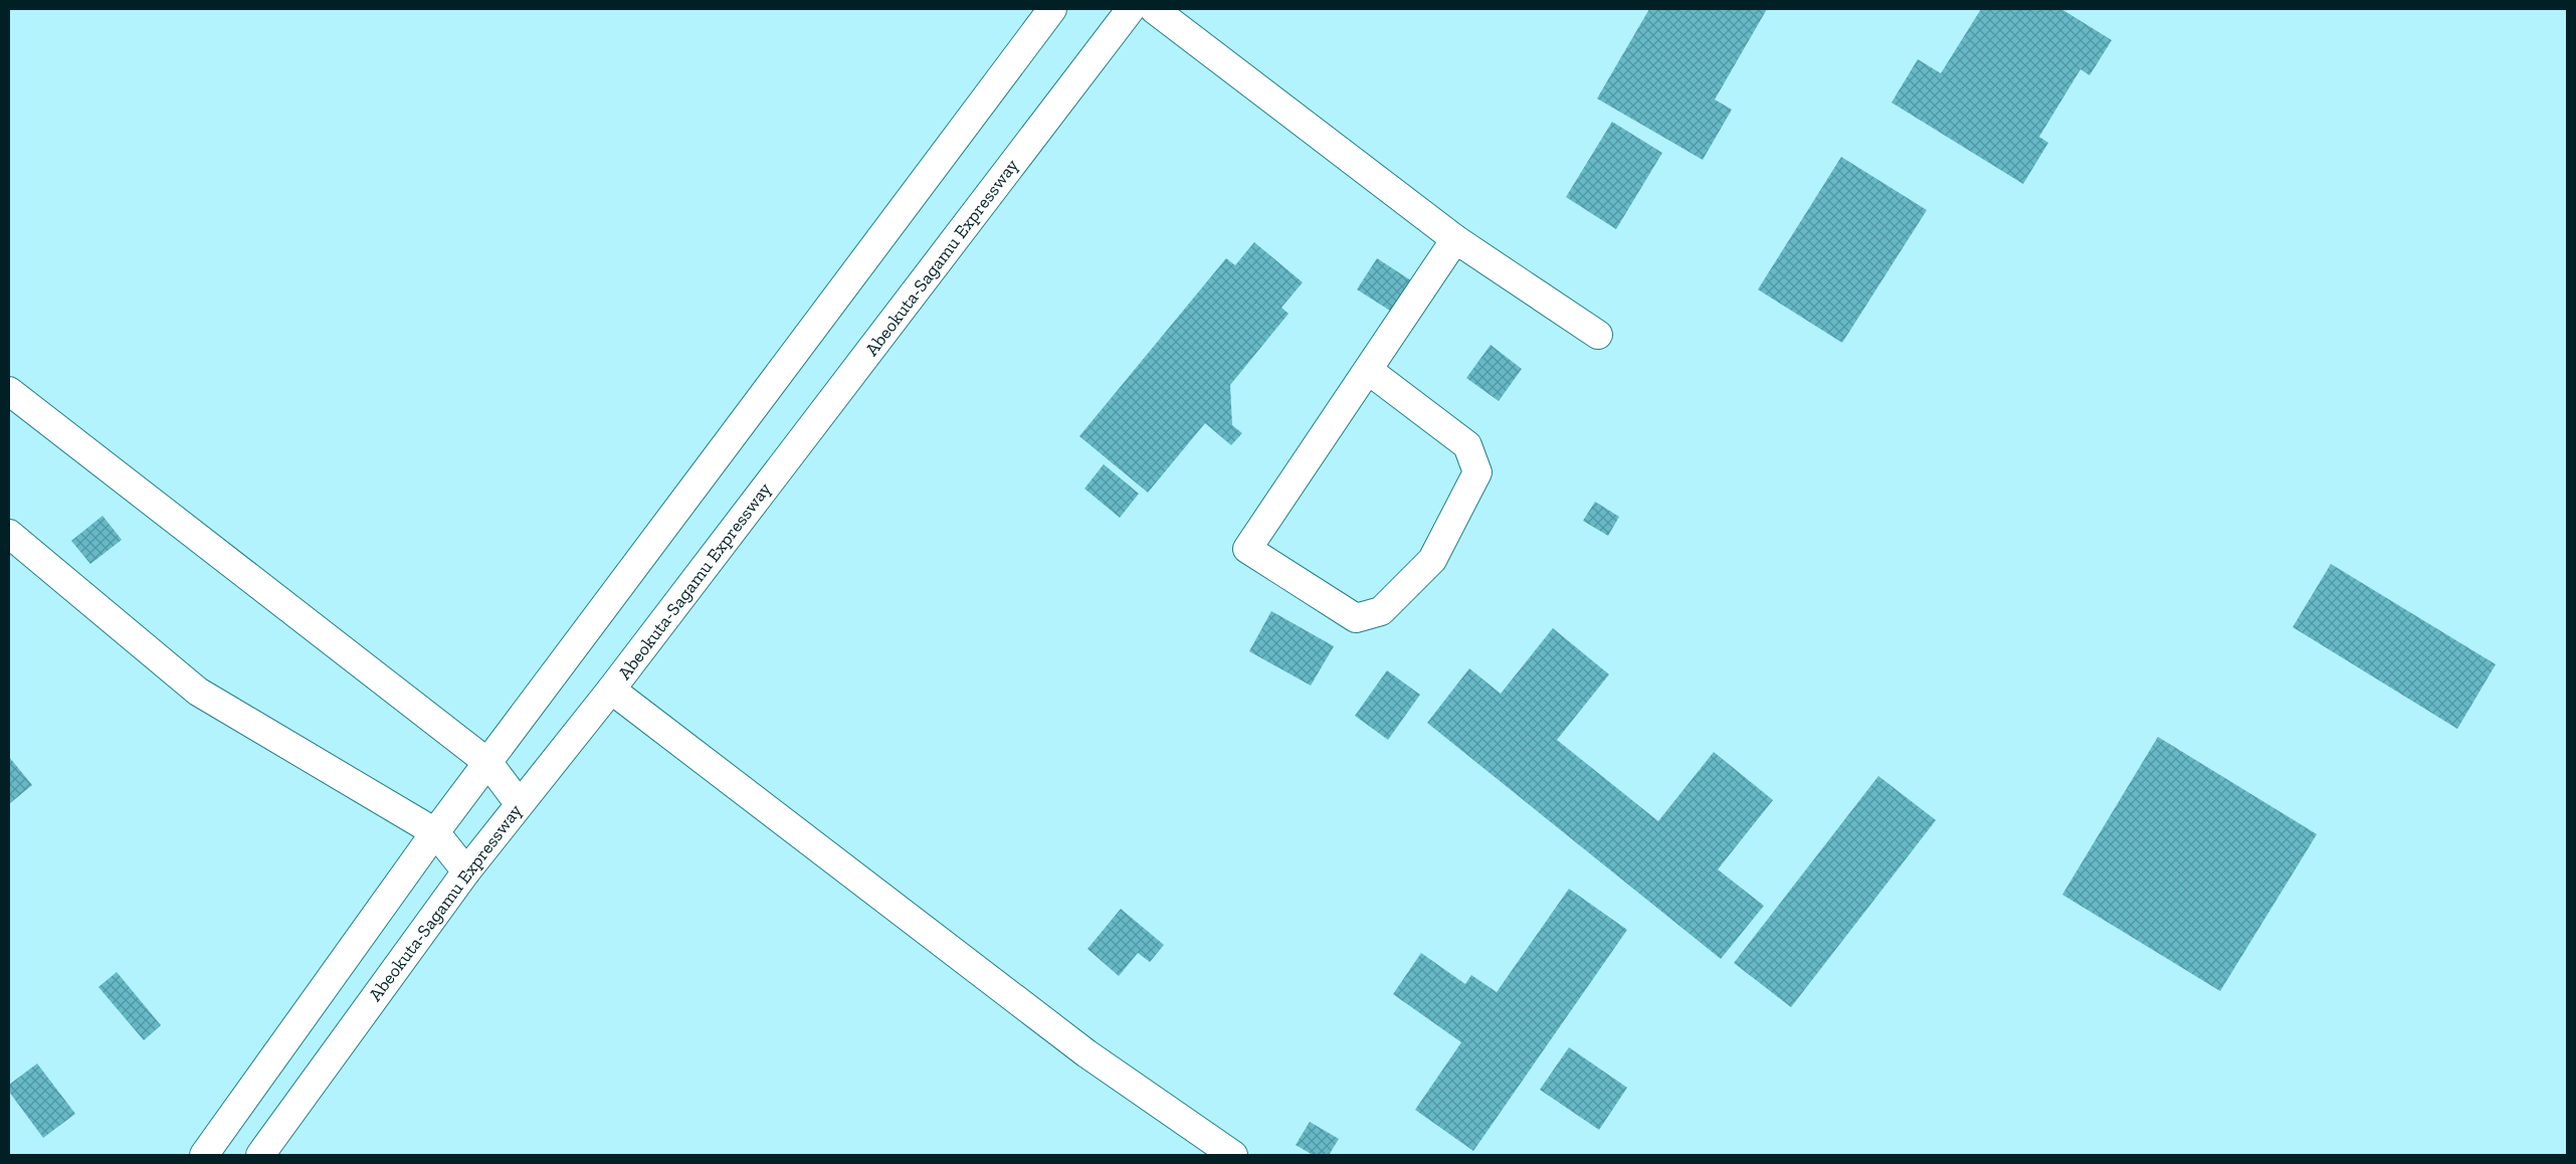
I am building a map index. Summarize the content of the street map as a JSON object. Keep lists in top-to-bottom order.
{
  "streets": {
    "main road": ["Abeokuta-Sagamu Expressway"]
  }
}
